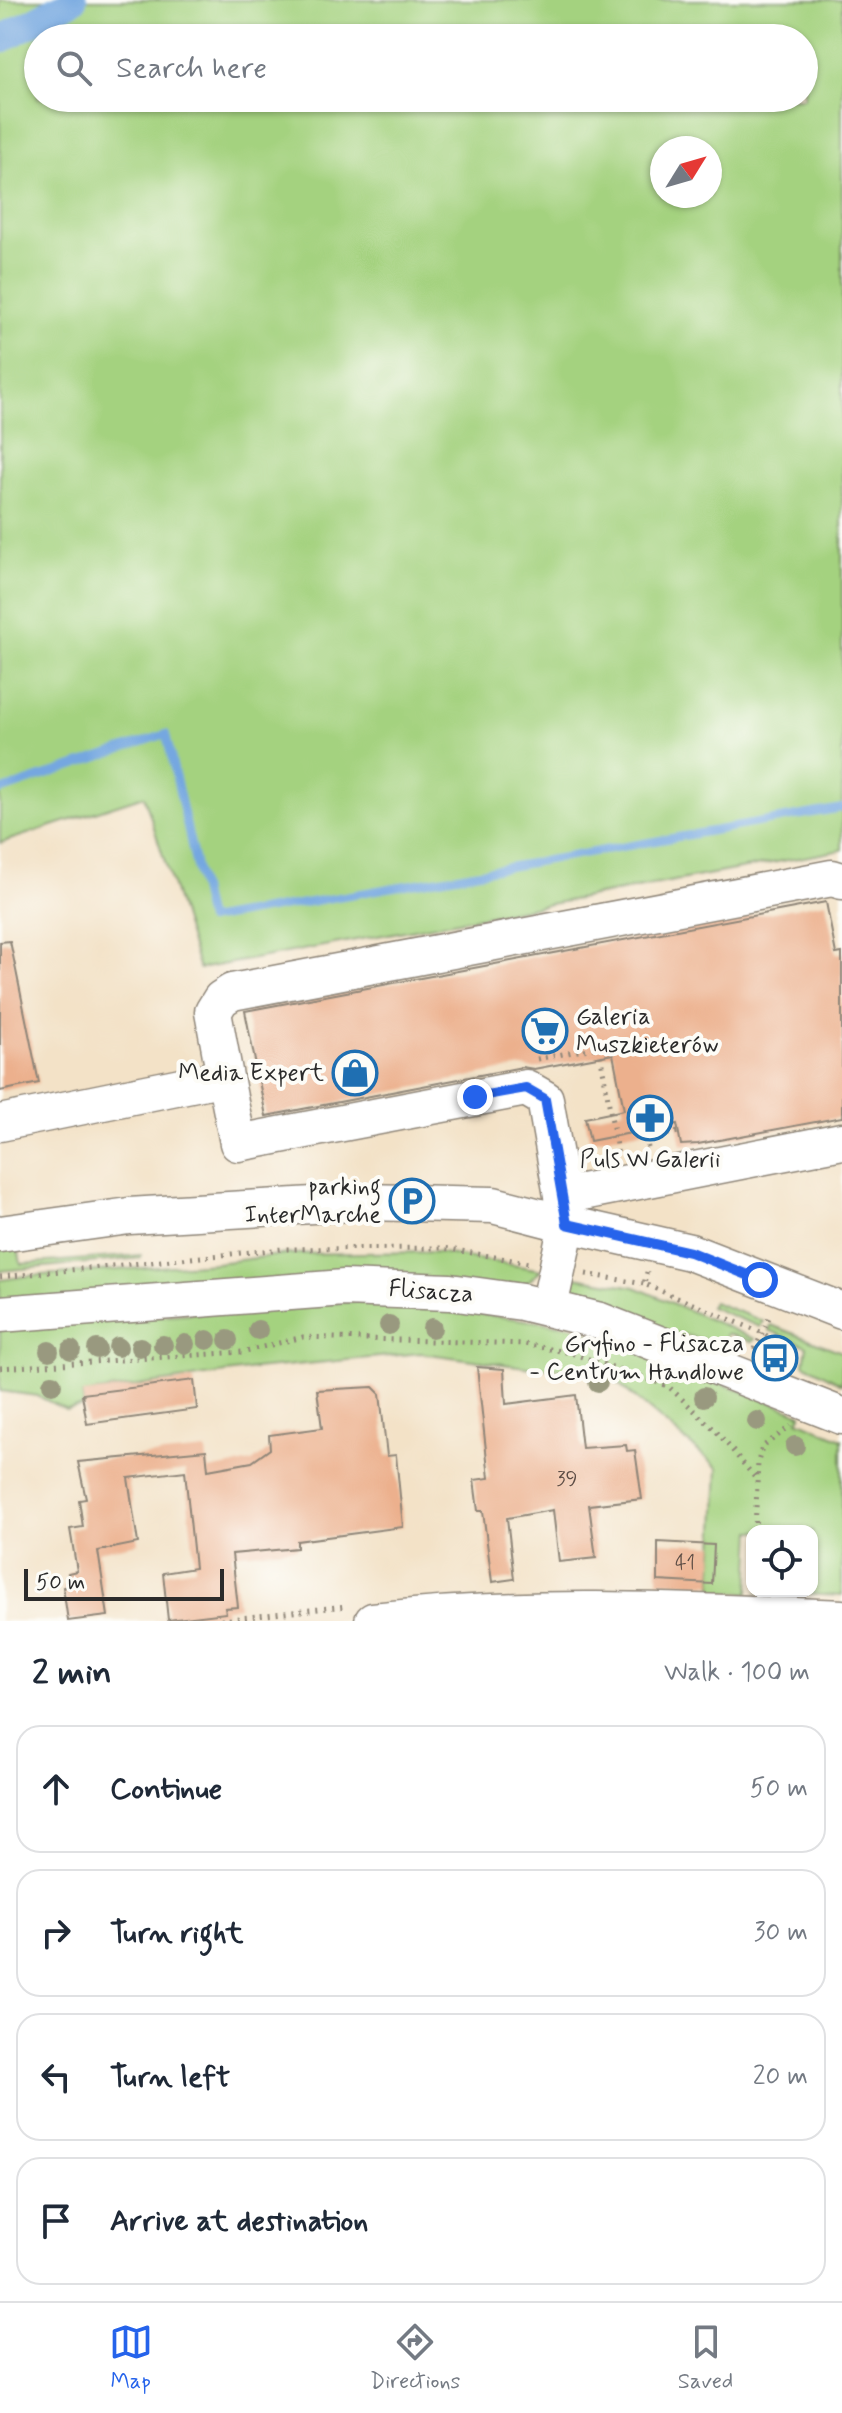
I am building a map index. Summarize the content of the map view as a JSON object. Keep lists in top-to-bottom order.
{
  "streets": {
    "street": ["Flisacza"]
  },
  "places": {
    "supermarket": ["Galeria Muszkieterów"],
    "shop": ["Media Expert"],
    "pharmacy": ["Puls W Galerii"],
    "parking": ["parking InterMarche"],
    "bus stop": ["Gryfino - Flisacza - Centrum Handlowe"]
  },
  "house_numbers": ["39", "41"],
  "scale_bar": "50 m",
  "north": "top right",
  "page": {
    "search": "Search here",
    "scale": "50 m",
    "heading": ["2 min", "Walk · 100 m"],
    "list": [
      ["Continue", "50 m"],
      ["Turn right", "30 m"],
      ["Turn left", "20 m"],
      "Arrive at destination"
    ],
    "nav": ["Map", "Directions", "Saved"]
  }
}
